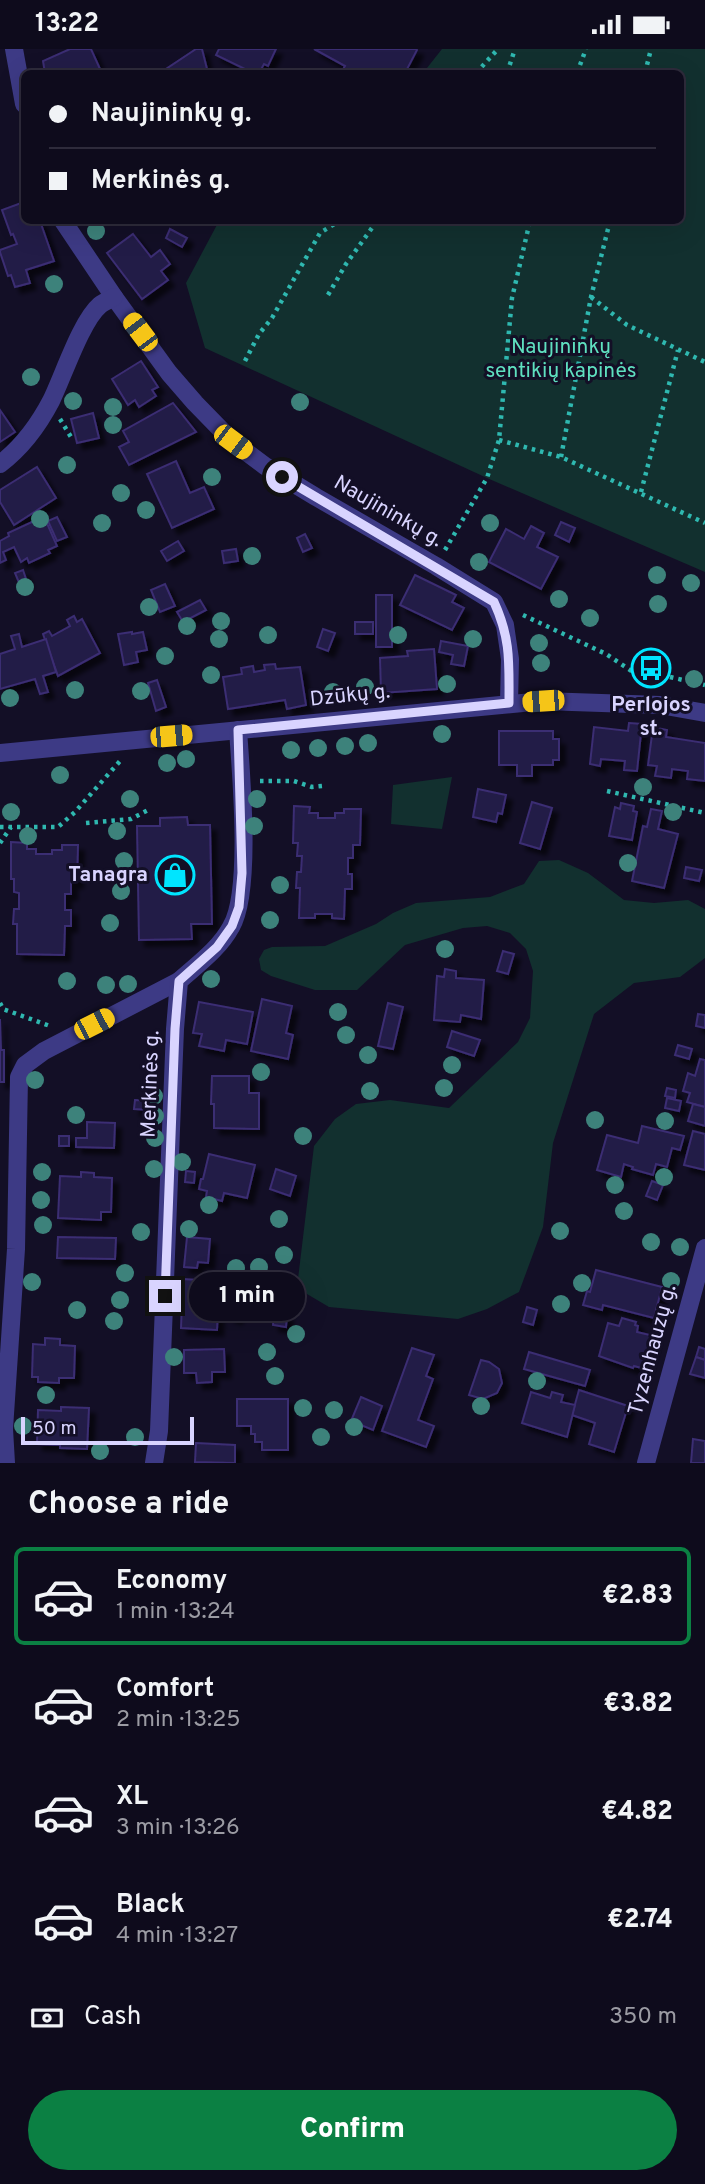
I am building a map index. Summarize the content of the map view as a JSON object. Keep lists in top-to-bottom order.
{
  "streets": {
    "street": [
      "Naujininkų g.",
      "Dzūkų g.",
      "Merkinės g.",
      "Tyzenhauzų g."
    ]
  },
  "parks": ["Naujininkų sentikių kapinės"],
  "places": {
    "bus stop": ["Perlojos st."],
    "shop": ["Tanagra"]
  },
  "scale_bar": "50 m",
  "page": {
    "status": "13:22",
    "banner": ["Naujininkų g.", "Merkinės g."],
    "bubble": "1 min",
    "scale": "50 m",
    "heading": "Choose a ride",
    "list": [
      {
        "name": "Economy",
        "note": "1 min · 13:24",
        "value": "€2.83"
      },
      {
        "name": "Comfort",
        "note": "2 min · 13:25",
        "value": "€3.82"
      },
      {
        "name": "XL",
        "note": "3 min · 13:26",
        "value": "€4.82"
      },
      {
        "name": "Black",
        "note": "4 min · 13:27",
        "value": "€2.74"
      }
    ],
    "pay": ["Cash", "350 m"],
    "buttons": "Confirm"
  }
}
